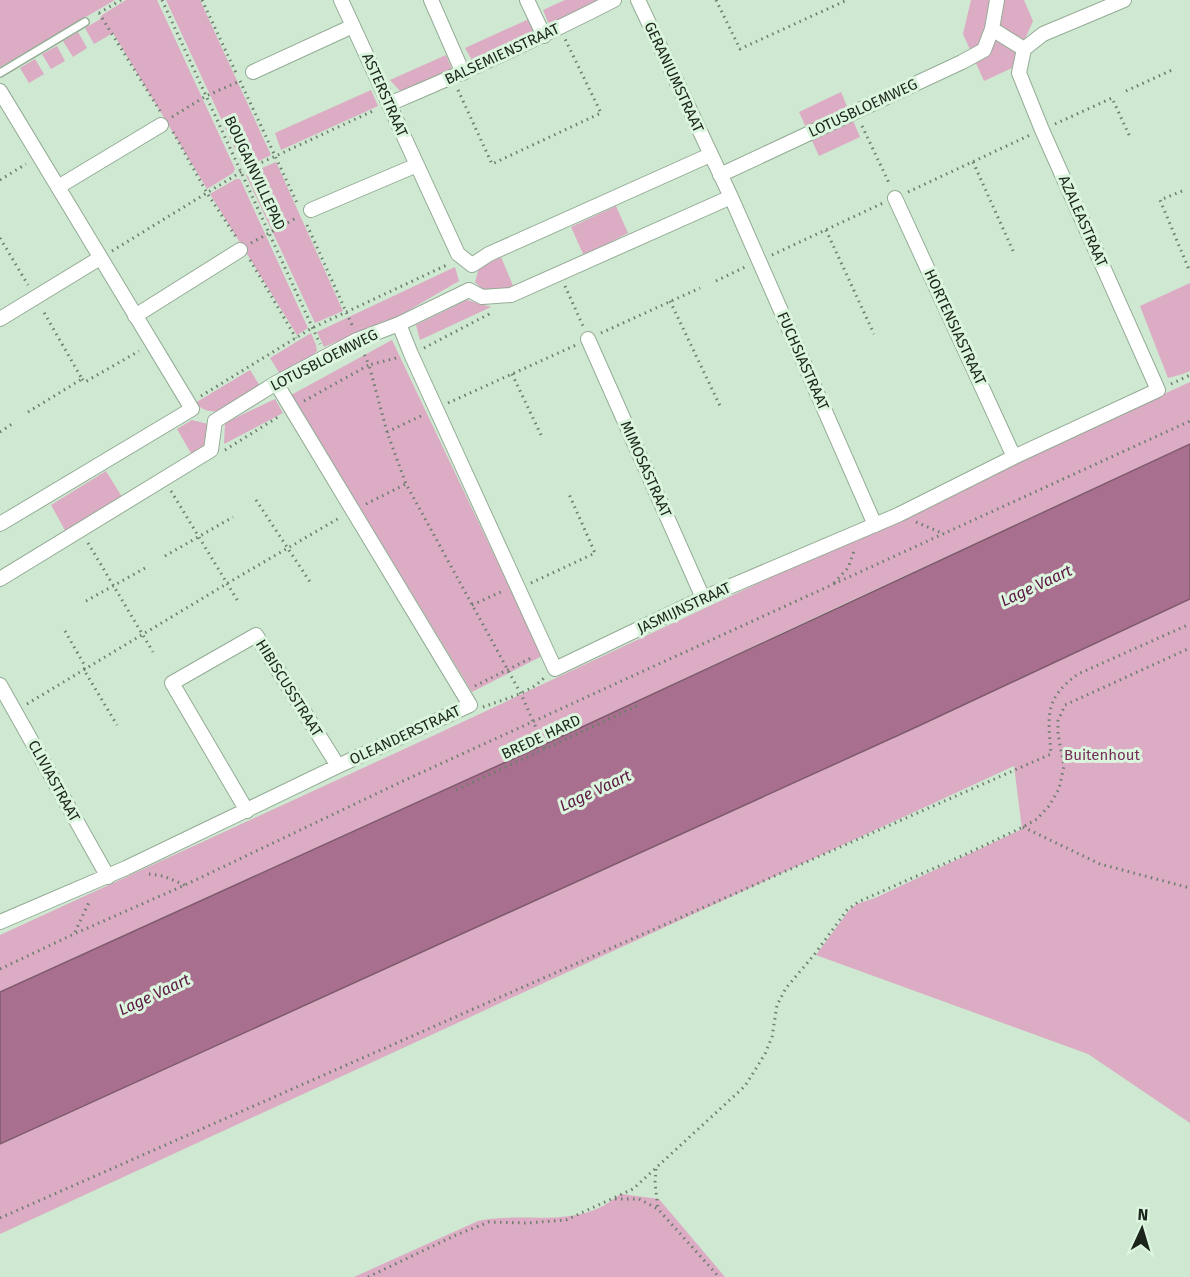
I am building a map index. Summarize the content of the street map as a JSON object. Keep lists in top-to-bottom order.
{
  "streets": {
    "street": [
      "BALSEMIENSTRAAT",
      "GERANIUMSTRAAT",
      "ASTERSTRAAT",
      "LOTUSBLOEMWEG",
      "AZALEASTRAAT",
      "HORTENSIASTRAAT",
      "FUCHSIASTRAAT",
      "MIMOSASTRAAT",
      "JASMIJNSTRAAT",
      "HIBISCUSSTRAAT",
      "OLEANDERSTRAAT",
      "CLIVIASTRAAT"
    ],
    "path": ["BOUGAINVILLEPAD", "BREDE HARD"]
  },
  "crossings": [
    ["BALSEMIENSTRAAT", "ASTERSTRAAT"],
    ["LOTUSBLOEMWEG", "BOUGAINVILLEPAD"],
    ["LOTUSBLOEMWEG", "OLEANDERSTRAAT"],
    ["AZALEASTRAAT", "JASMIJNSTRAAT"],
    ["HORTENSIASTRAAT", "JASMIJNSTRAAT"],
    ["FUCHSIASTRAAT", "JASMIJNSTRAAT"],
    ["MIMOSASTRAAT", "JASMIJNSTRAAT"],
    ["HIBISCUSSTRAAT", "OLEANDERSTRAAT"],
    ["OLEANDERSTRAAT", "CLIVIASTRAAT"]
  ],
  "water": ["Lage Vaart"],
  "parks": ["Buitenhout"],
  "north": "top"
}
